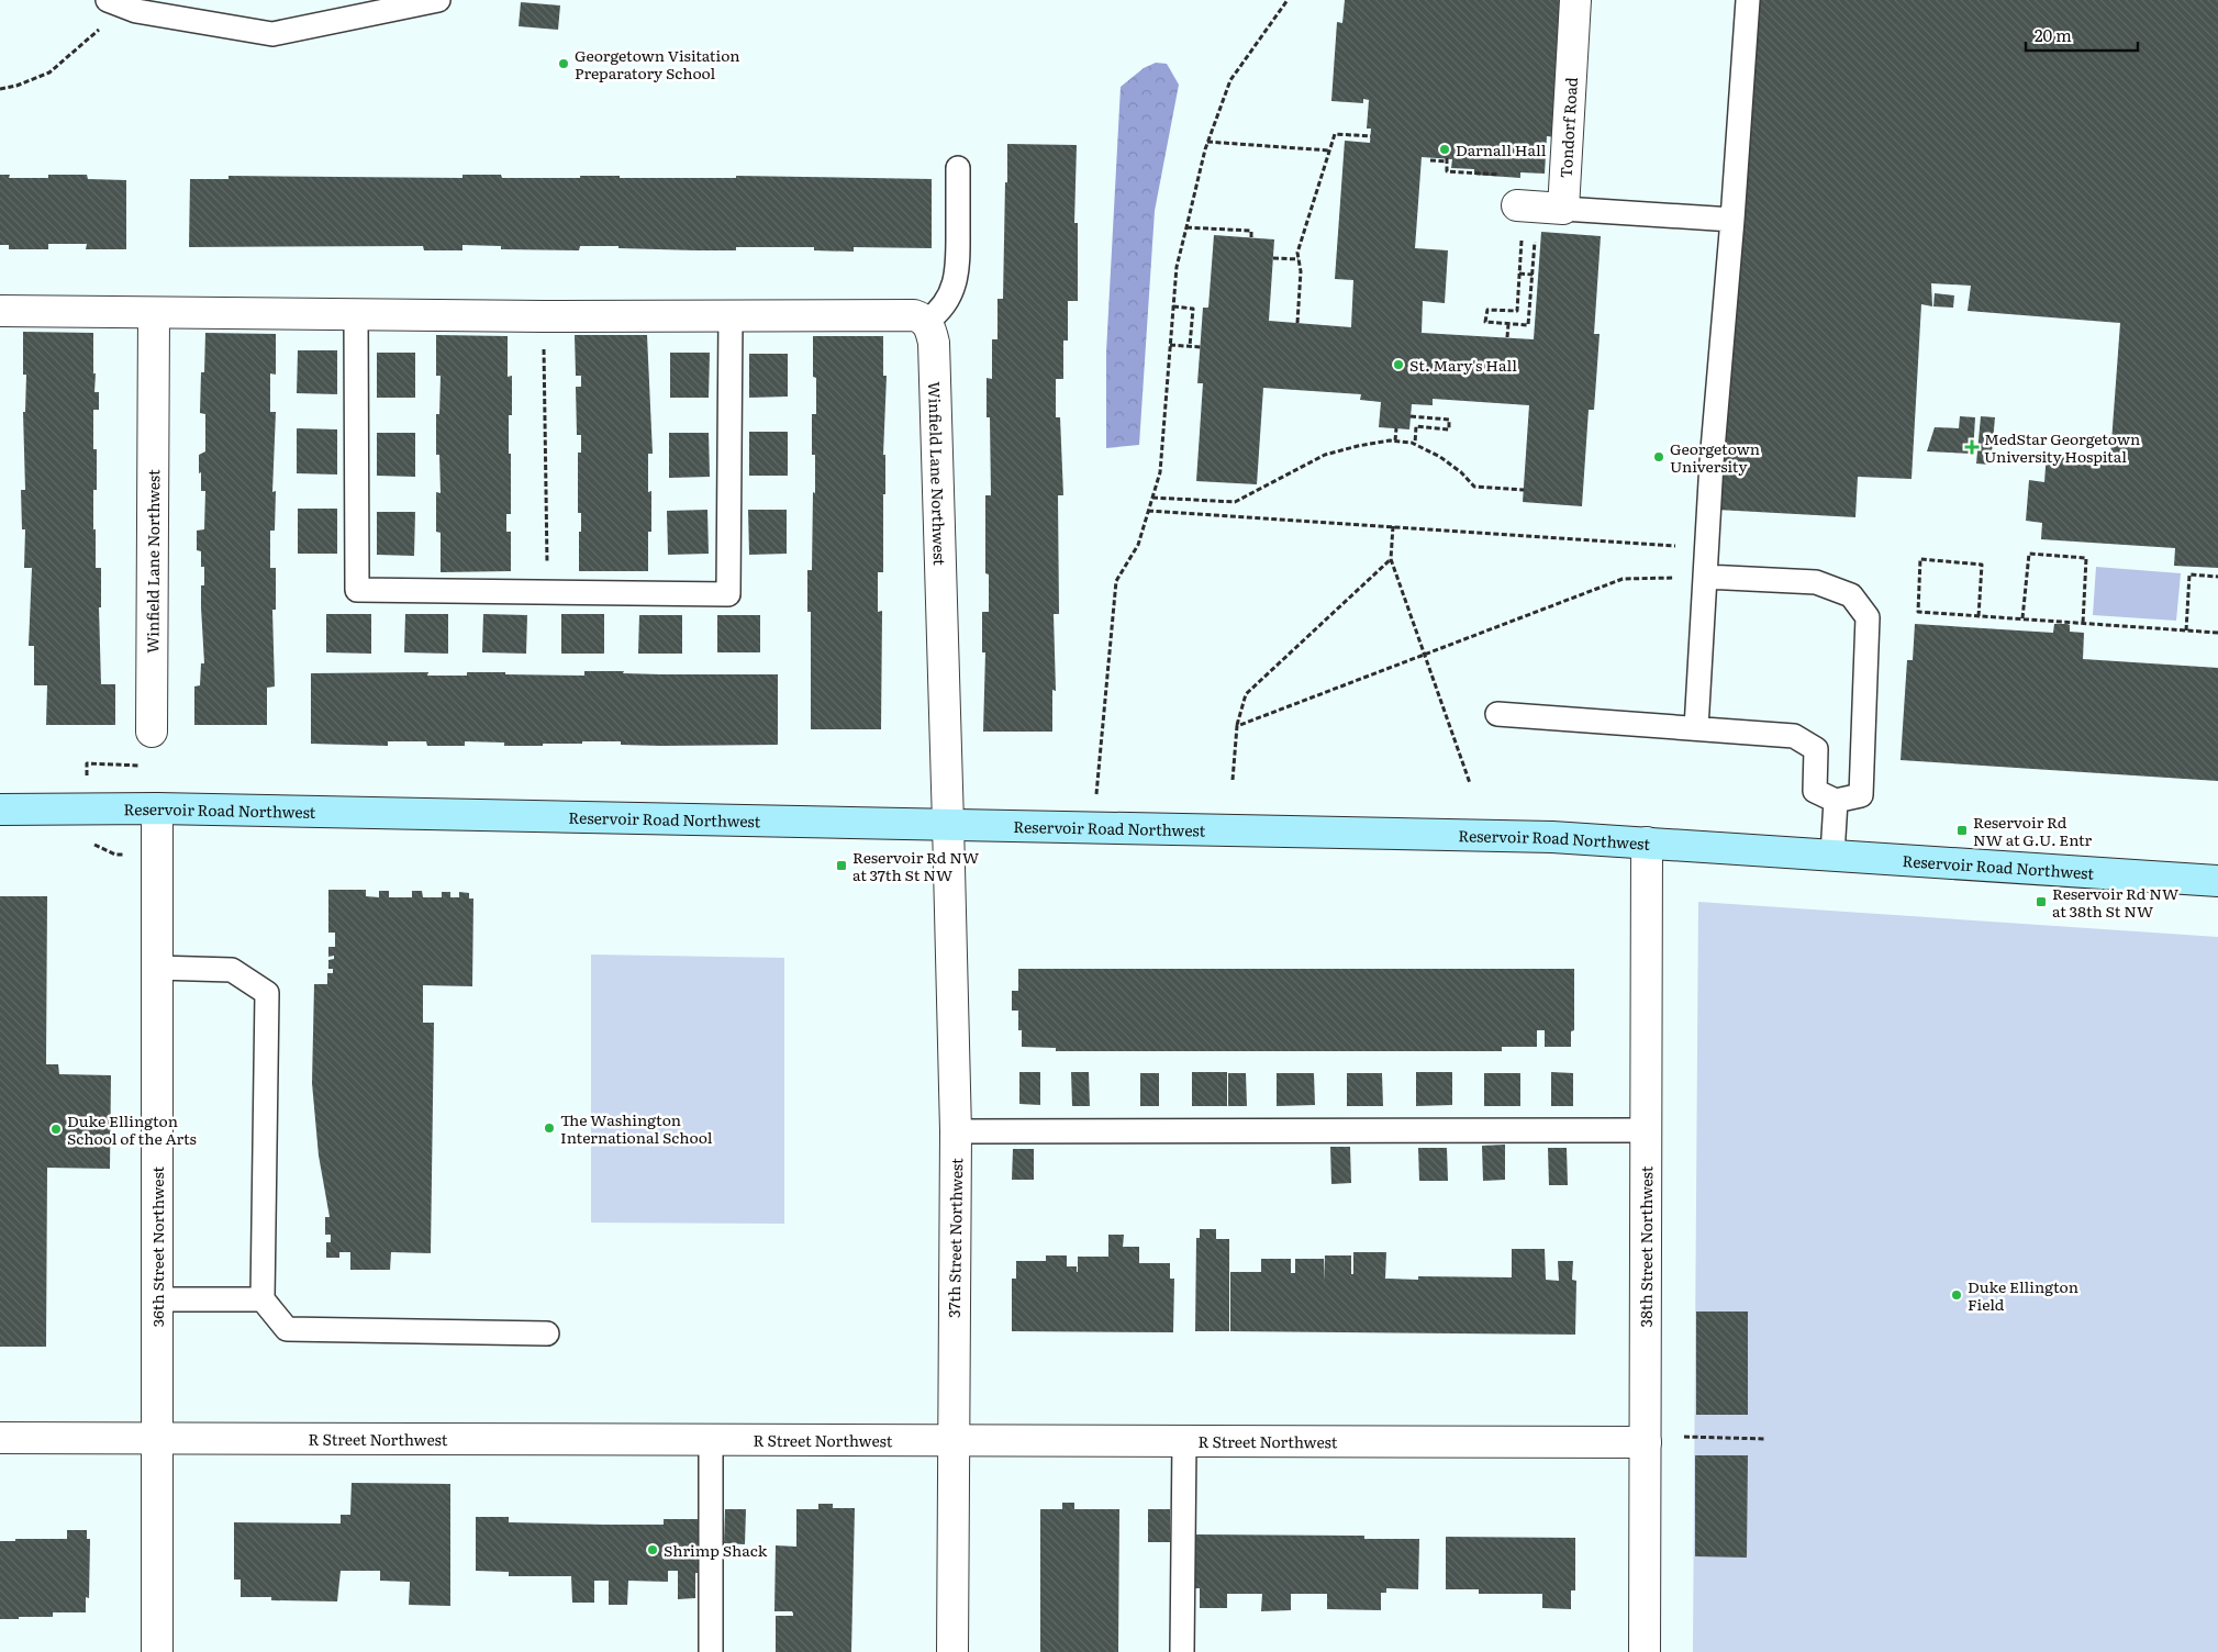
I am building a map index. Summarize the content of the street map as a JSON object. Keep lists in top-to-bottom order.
{
  "streets": {
    "main road": ["Reservoir Road Northwest"],
    "street": [
      "Tondorf Road",
      "Winfield Lane Northwest",
      "37th Street Northwest",
      "36th Street Northwest",
      "38th Street Northwest",
      "R Street Northwest"
    ]
  },
  "crossings": [
    ["Winfield Lane Northwest", "Reservoir Road Northwest"],
    ["Winfield Lane Northwest", "37th Street Northwest"],
    ["Reservoir Road Northwest", "37th Street Northwest"],
    ["Reservoir Road Northwest", "36th Street Northwest"],
    ["Reservoir Road Northwest", "38th Street Northwest"],
    ["37th Street Northwest", "R Street Northwest"],
    ["36th Street Northwest", "R Street Northwest"],
    ["38th Street Northwest", "R Street Northwest"]
  ],
  "places": {
    "other": [
      "Georgetown Visitation Preparatory School",
      "Darnall Hall",
      "St. Mary's Hall",
      "Georgetown University",
      "The Washington International School",
      "Duke Ellington School of the Arts",
      "Duke Ellington Field",
      "Shrimp Shack"
    ],
    "health": ["MedStar Georgetown University Hospital"],
    "transit": ["Reservoir Rd NW at G.U. Entr", "Reservoir Rd NW at 37th St NW", "Reservoir Rd NW at 38th St NW"]
  },
  "scale_bar": "20 m"
}
